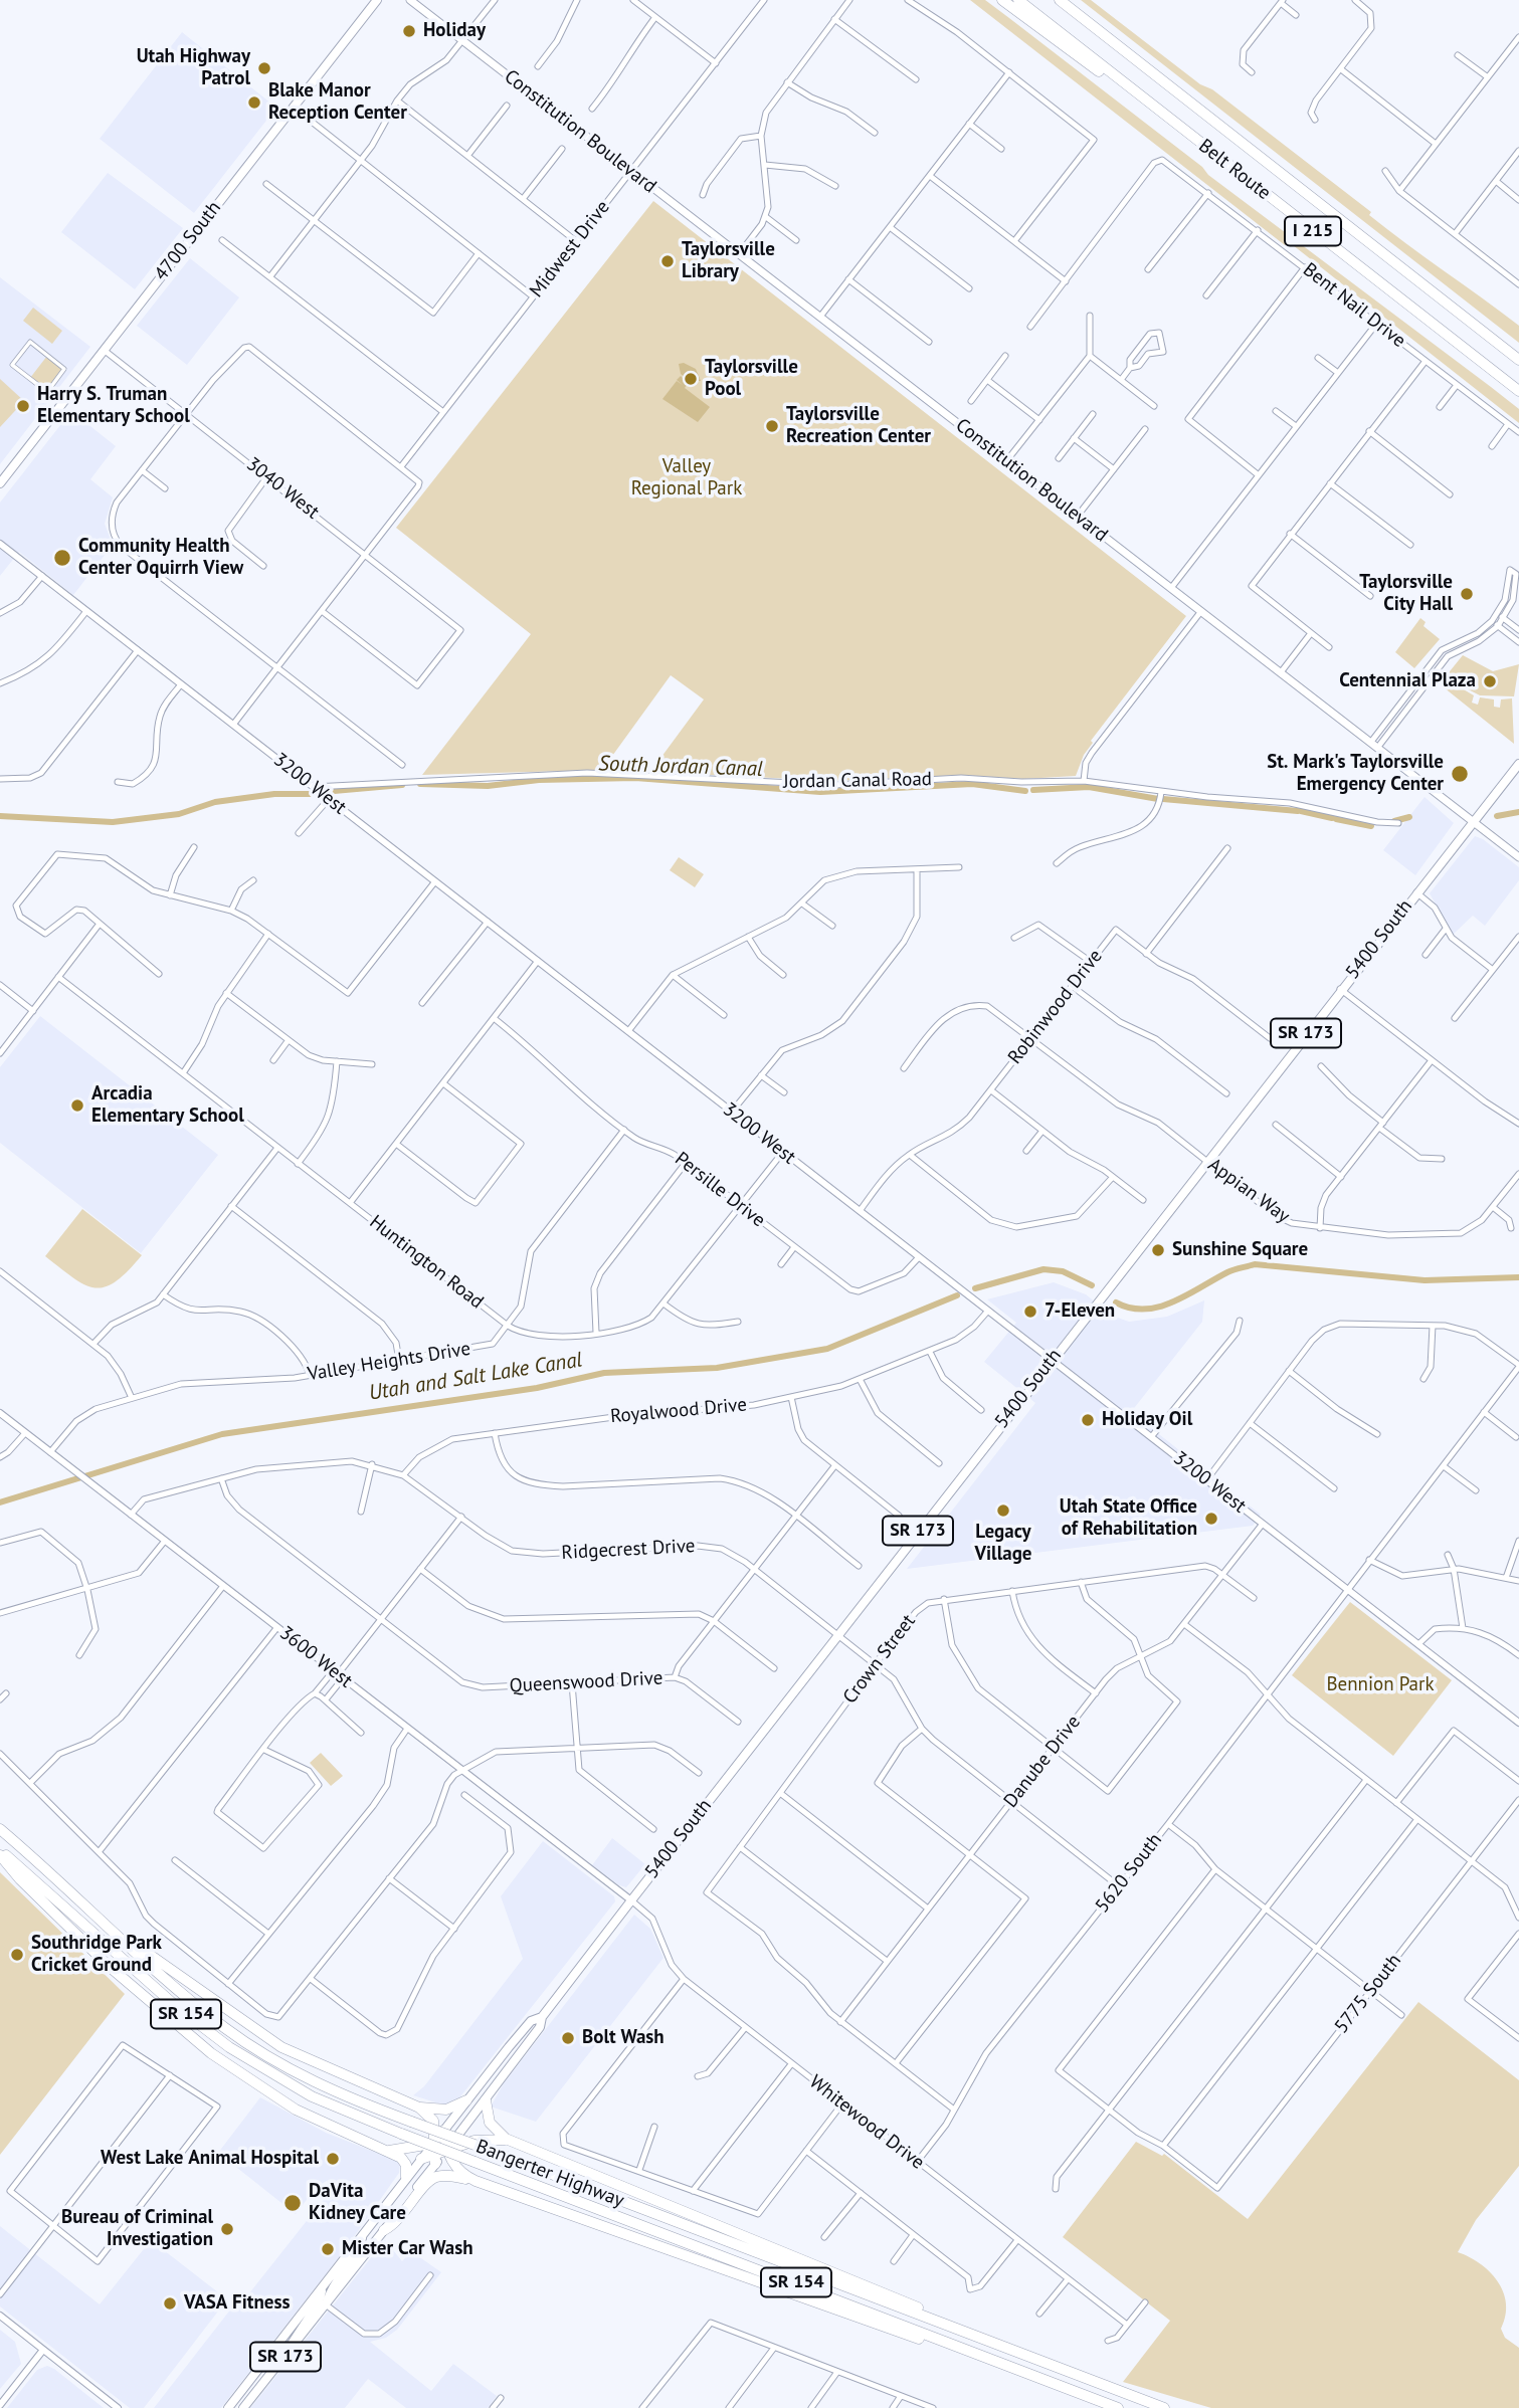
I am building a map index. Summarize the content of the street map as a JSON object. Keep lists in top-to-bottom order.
{
  "streets": {
    "highway": [
      "Belt Route",
      "I 215",
      "SR 154",
      "Bangerter Highway"
    ],
    "main road": [
      "Constitution Boulevard",
      "4700 South",
      "5400 South",
      "SR 173"
    ],
    "street": [
      "Midwest Drive",
      "Bent Nail Drive",
      "3040 West",
      "Jordan Canal Road",
      "3200 West",
      "Robinwood Drive",
      "Persille Drive",
      "Appian Way",
      "Huntington Road",
      "Valley Heights Drive",
      "Royalwood Drive",
      "Ridgecrest Drive",
      "3600 West",
      "Crown Street",
      "Queenswood Drive",
      "Danube Drive",
      "5620 South",
      "5775 South",
      "Whitewood Drive"
    ]
  },
  "crossings": [
    ["Constitution Boulevard", "Midwest Drive"],
    ["Constitution Boulevard", "5400 South"],
    ["4700 South", "3040 West"],
    ["Jordan Canal Road", "3200 West"],
    ["3200 West", "5400 South"],
    ["3200 West", "Robinwood Drive"],
    ["3200 West", "Persille Drive"],
    ["3200 West", "Huntington Road"],
    ["3200 West", "Royalwood Drive"],
    ["3200 West", "Danube Drive"],
    ["3200 West", "5620 South"],
    ["5400 South", "Appian Way"],
    ["5400 South", "Ridgecrest Drive"],
    ["5400 South", "3600 West"],
    ["5400 South", "Whitewood Drive"],
    ["Robinwood Drive", "Appian Way"],
    ["Persille Drive", "Huntington Road"],
    ["Persille Drive", "Valley Heights Drive"],
    ["Huntington Road", "Valley Heights Drive"],
    ["Valley Heights Drive", "3600 West"],
    ["Royalwood Drive", "Ridgecrest Drive"],
    ["Ridgecrest Drive", "3600 West"],
    ["Ridgecrest Drive", "Crown Street"],
    ["Ridgecrest Drive", "Queenswood Drive"],
    ["Ridgecrest Drive", "Danube Drive"],
    ["Ridgecrest Drive", "5620 South"],
    ["3600 West", "Whitewood Drive"],
    ["Crown Street", "Danube Drive"],
    ["5620 South", "Whitewood Drive"]
  ],
  "water": ["South Jordan Canal", "Utah and Salt Lake Canal"],
  "parks": ["Valley Regional Park", "Bennion Park"],
  "places": [
    "Holiday",
    "Utah Highway Patrol",
    "Blake Manor Reception Center",
    "Taylorsville Library",
    "Taylorsville Pool",
    "Harry S. Truman Elementary School",
    "Taylorsville Recreation Center",
    "Community Health Center Oquirrh View",
    "Taylorsville City Hall",
    "Centennial Plaza",
    "St. Mark's Taylorsville Emergency Center",
    "Arcadia Elementary School",
    "Sunshine Square",
    "7-Eleven",
    "Holiday Oil",
    "Legacy Village",
    "Utah State Office of Rehabilitation",
    "Southridge Park Cricket Ground",
    "Bolt Wash",
    "West Lake Animal Hospital",
    "DaVita Kidney Care",
    "Bureau of Criminal Investigation",
    "Mister Car Wash",
    "VASA Fitness"
  ]
}
